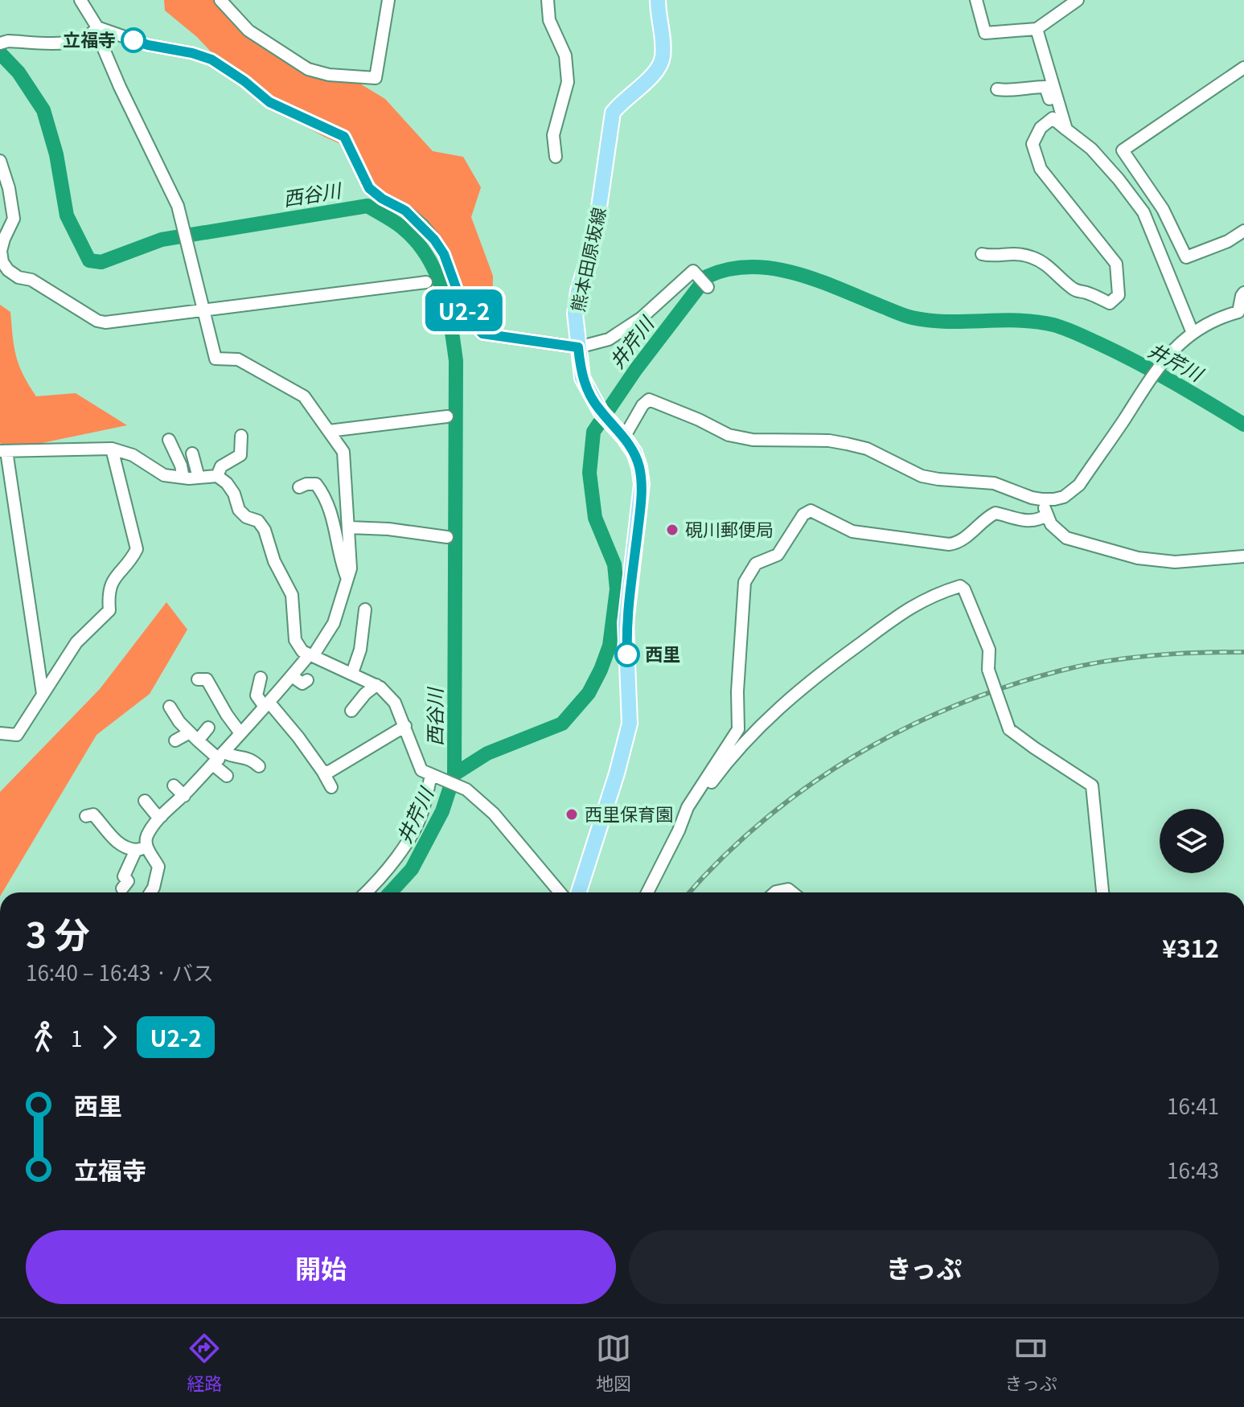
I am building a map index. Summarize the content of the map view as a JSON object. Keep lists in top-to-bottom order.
{
  "streets": {
    "main road": ["熊本田原坂線"]
  },
  "water": ["西谷川", "井芹川"],
  "places": [
    "立福寺",
    "硯川郵便局",
    "西里",
    "西里保育園"
  ],
  "lines": ["bus line U2-2"],
  "page": {
    "on_map": "U2-2",
    "heading": ["3 分", "16:40 – 16:43 · バス", "¥312"],
    "legs": ["1", "U2-2"],
    "list": [
      {
        "name": "西里",
        "value": "16:41"
      },
      {
        "name": "立福寺",
        "value": "16:43"
      }
    ],
    "buttons": ["開始", "きっぷ"],
    "tabs": ["経路", "地図", "きっぷ"]
  }
}
